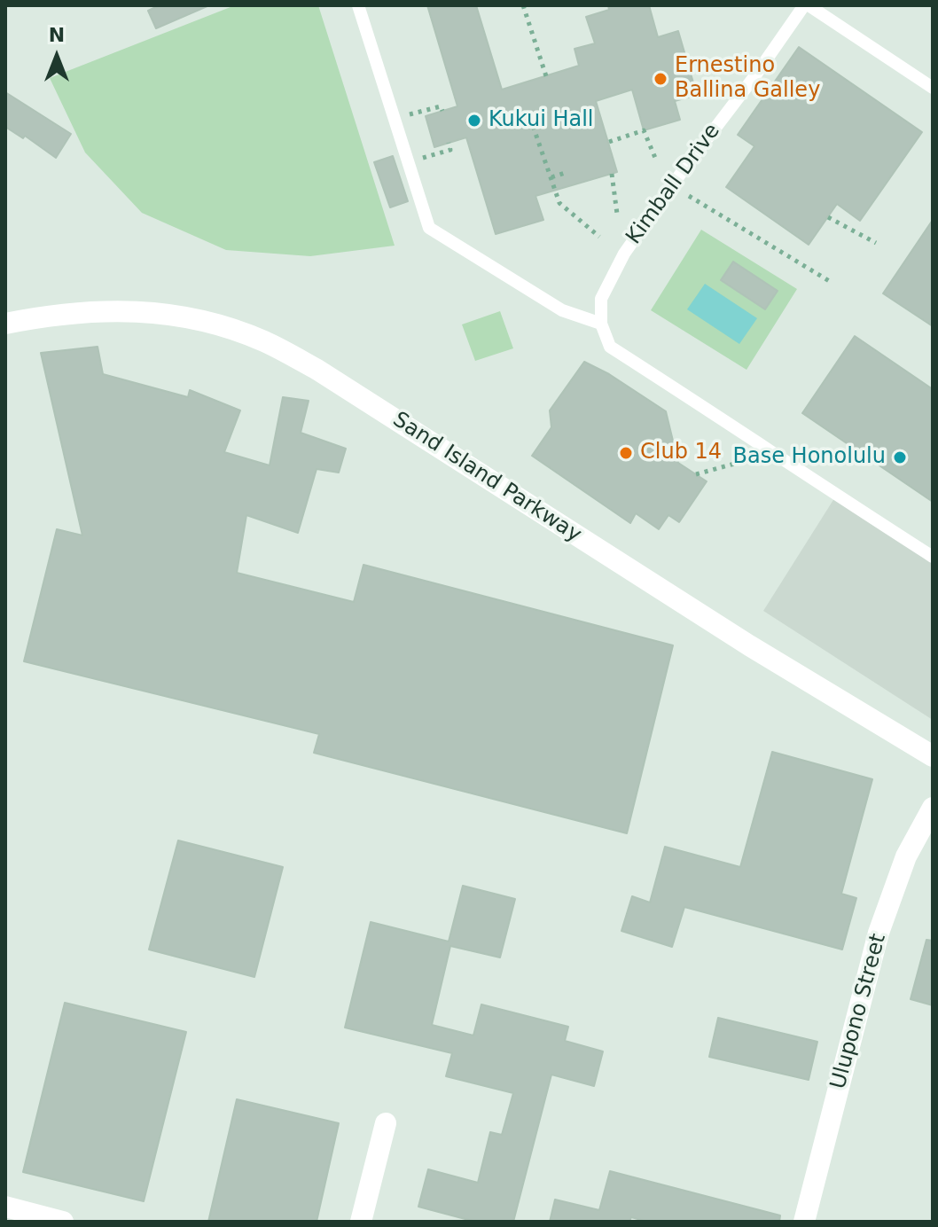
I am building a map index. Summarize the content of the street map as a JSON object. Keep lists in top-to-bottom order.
{
  "streets": {
    "street": ["Sand Island Parkway", "Ulupono Street"],
    "lane": ["Kimball Drive"]
  },
  "places": [
    "Ernestino Ballina Galley",
    "Kukui Hall",
    "Club 14",
    "Base Honolulu"
  ],
  "north": "top"
}
